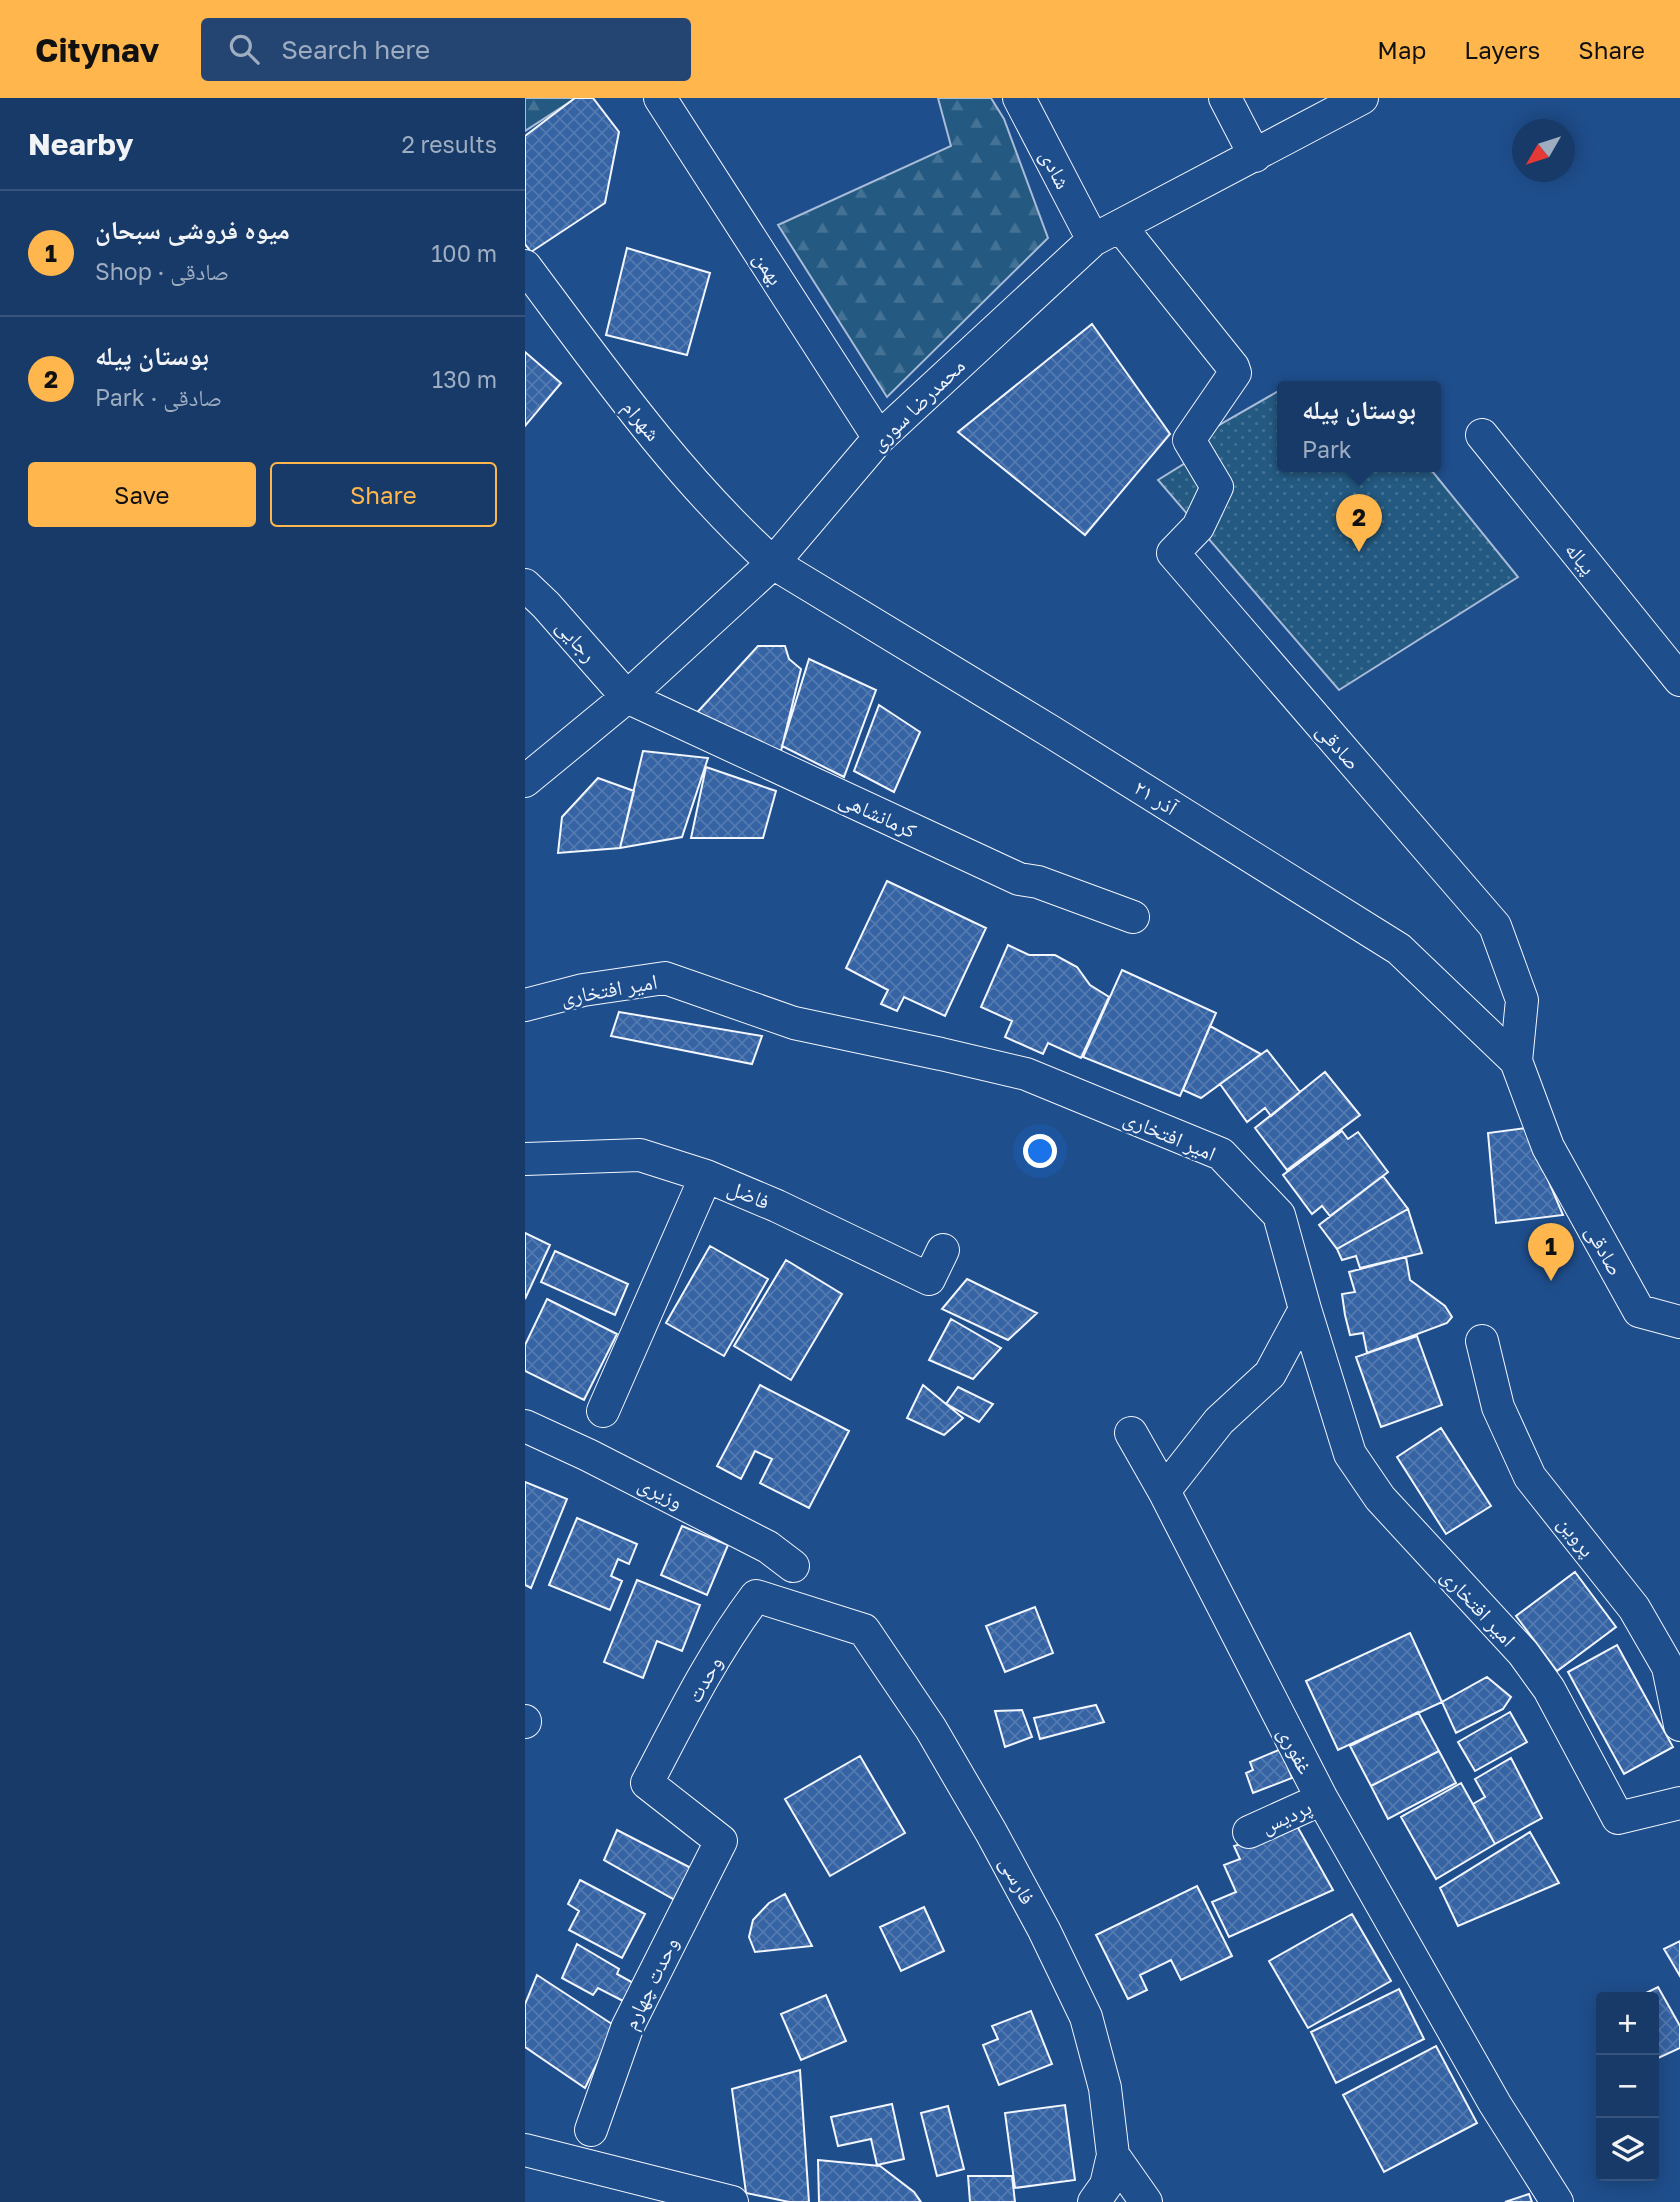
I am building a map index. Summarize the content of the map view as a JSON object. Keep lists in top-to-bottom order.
{
  "streets": {
    "street": [
      "شادی",
      "بهمن",
      "محمدرضا سوری",
      "شهرام",
      "پیاله",
      "رجایی",
      "صادقی",
      "۲۱ آذر",
      "کرمانشاهی",
      "امیر افتخاری",
      "فاضل",
      "وزیری",
      "پروین",
      "وحدت",
      "غفوری",
      "پردیس",
      "فارسی",
      "وحدت چهارم"
    ]
  },
  "crossings": [
    ["شادی", "محمدرضا سوری"],
    ["شادی", "صادقی"],
    ["بهمن", "محمدرضا سوری"],
    ["محمدرضا سوری", "شهرام"],
    ["محمدرضا سوری", "رجایی"],
    ["محمدرضا سوری", "صادقی"],
    ["محمدرضا سوری", "۲۱ آذر"],
    ["محمدرضا سوری", "کرمانشاهی"],
    ["شهرام", "۲۱ آذر"],
    ["رجایی", "کرمانشاهی"],
    ["صادقی", "۲۱ آذر"],
    ["وحدت", "فارسی"],
    ["وحدت", "وحدت چهارم"],
    ["غفوری", "پردیس"]
  ],
  "north": "bottom left",
  "page": {
    "header": "Citynav",
    "search": "Search here",
    "nav": ["Map", "Layers", "Share"],
    "heading": ["Nearby", "2 results"],
    "list": [
      {
        "mark": "1",
        "name": "میوه فروشی سبحان",
        "note": "Shop · صادقی",
        "value": "100 m"
      },
      {
        "mark": "2",
        "name": "بوستان پیله",
        "note": "Park · صادقی",
        "value": "130 m"
      }
    ],
    "popup": ["بوستان پیله", "Park"],
    "buttons": ["Save", "Share"],
    "pins": ["2", "1"],
    "map_buttons": ["+", "−"]
  }
}
